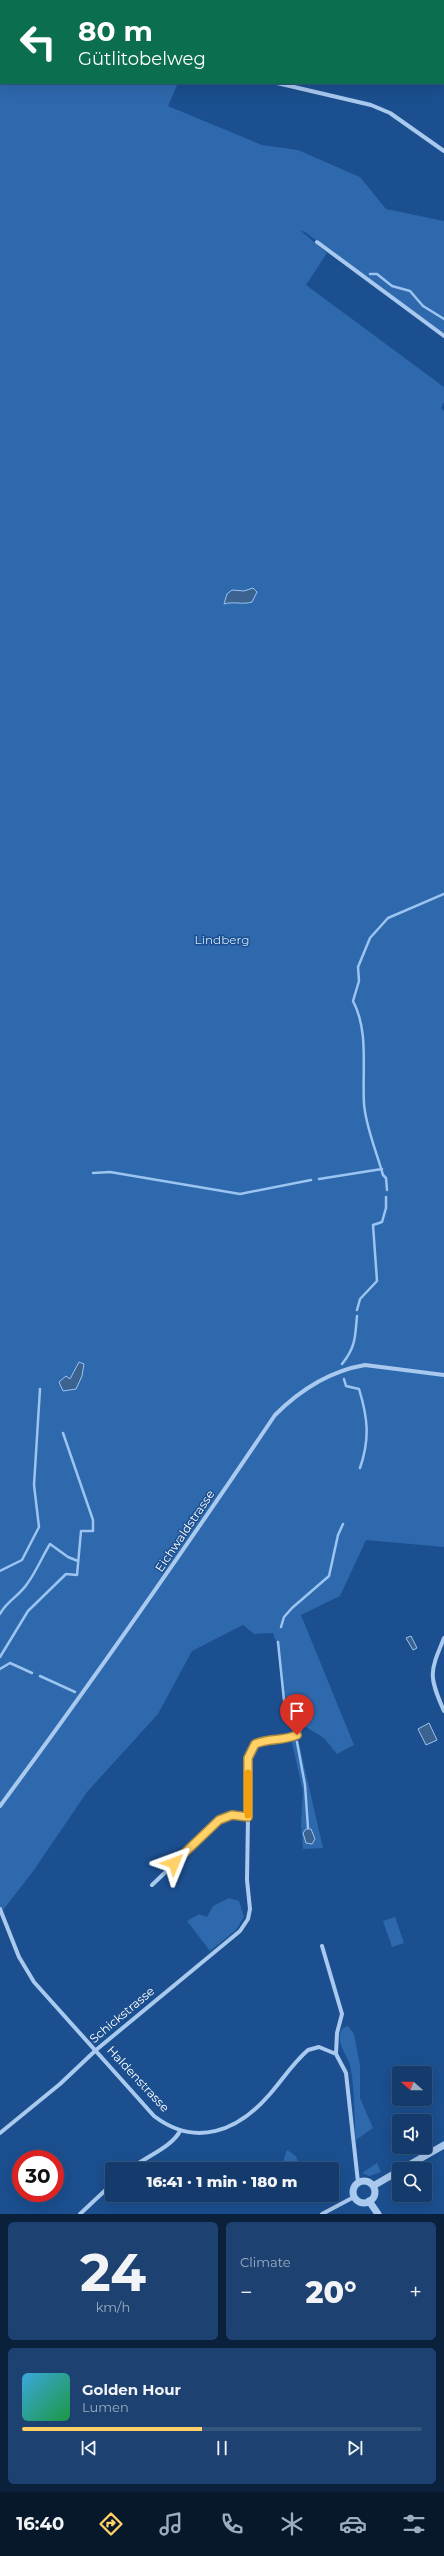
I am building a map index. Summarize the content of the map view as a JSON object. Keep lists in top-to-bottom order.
{
  "streets": {
    "street": ["Eichwaldstrasse", "Schickstrasse", "Haldenstrasse"]
  },
  "crossings": [
    ["Schickstrasse", "Haldenstrasse"]
  ],
  "parks": ["Lindberg"],
  "north": "left",
  "page": {
    "turn": ["80 m", "Gütlitobelweg"],
    "limit": "30",
    "trip": "16:41 · 1 min · 180 m",
    "tile": [
      ["24", "km/h"],
      "Climate"
    ],
    "heat": ["−", "20°", "+"],
    "song": ["Golden Hour", "Lumen"],
    "tabs": "16:40"
  }
}
